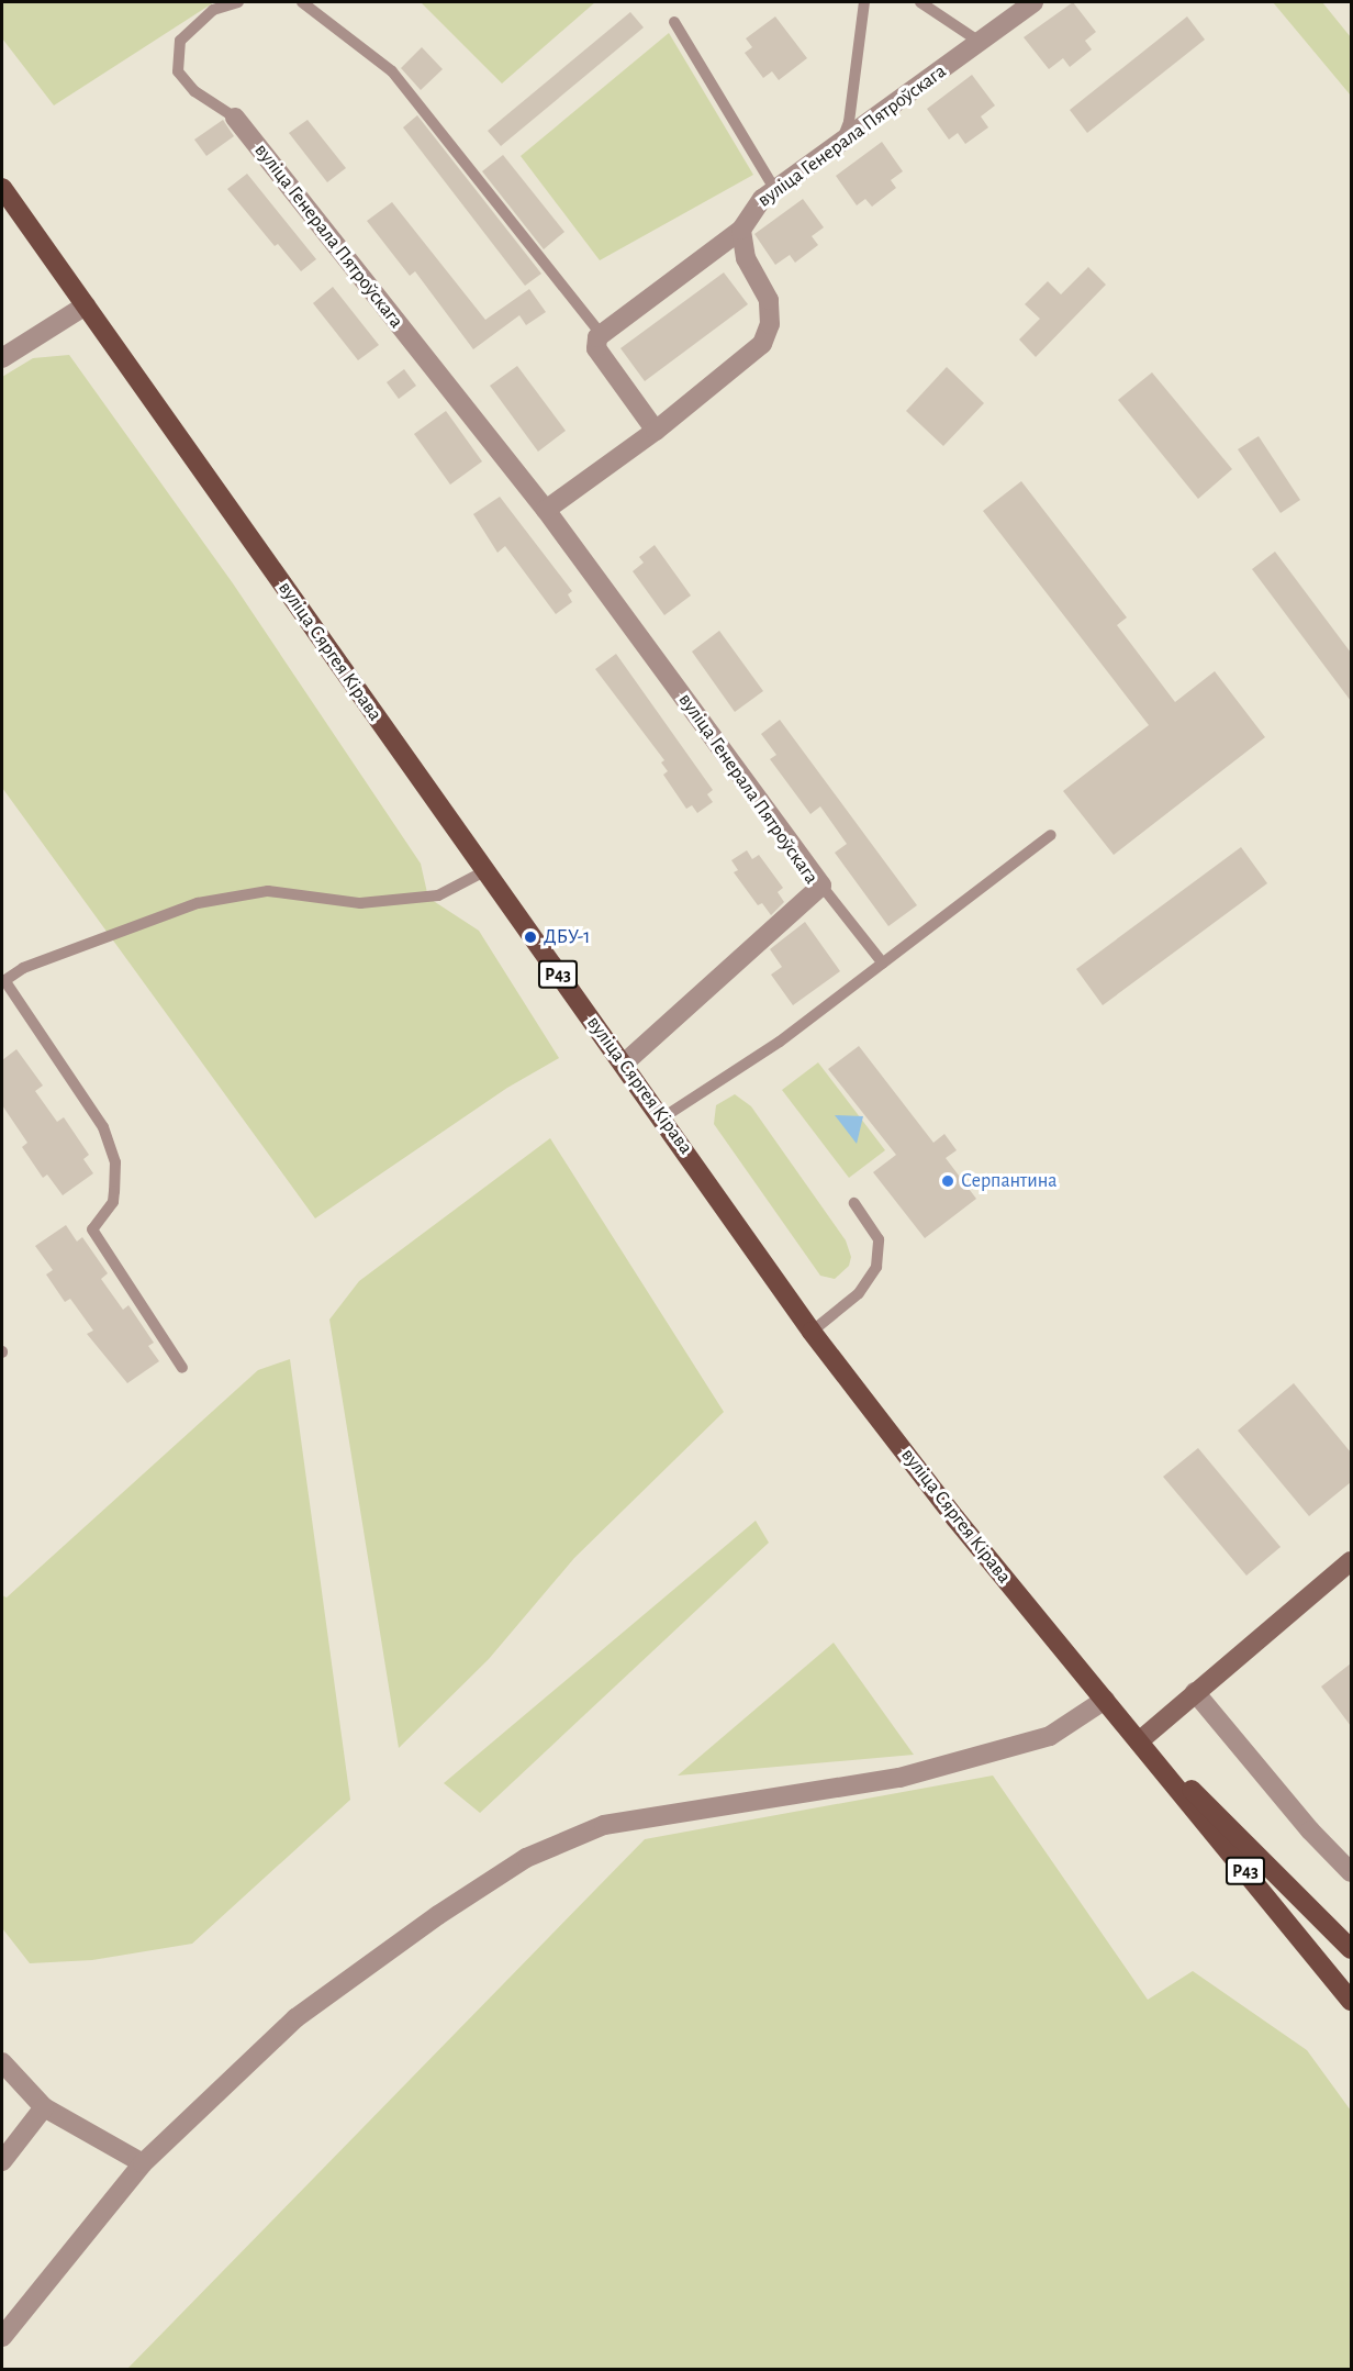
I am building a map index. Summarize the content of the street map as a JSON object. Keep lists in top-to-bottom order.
{
  "streets": {
    "main road": ["вуліца Сяргея Кірава", "Р43"],
    "street": ["вуліца Генерала Пятроўскага"]
  },
  "crossings": [
    ["вуліца Генерала Пятроўскага", "вуліца Сяргея Кірава"]
  ],
  "places": ["ДБУ-1", "Серпантина"]
}
